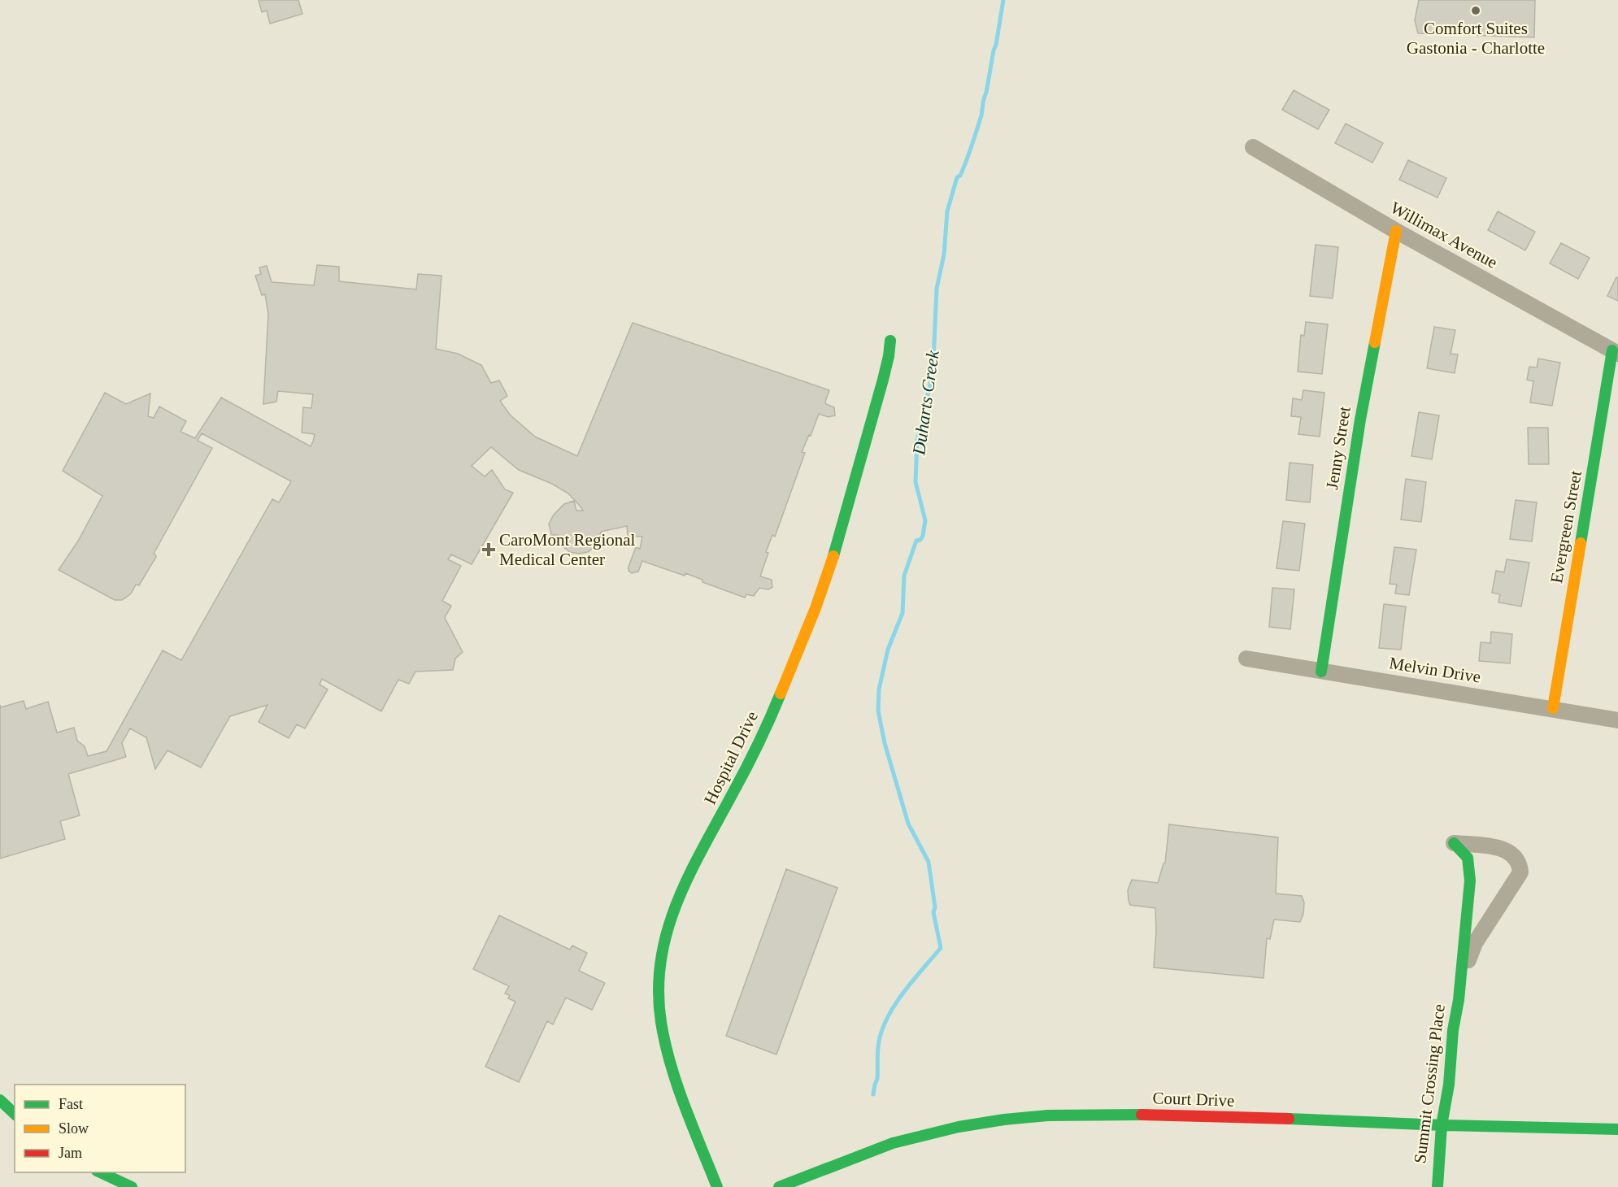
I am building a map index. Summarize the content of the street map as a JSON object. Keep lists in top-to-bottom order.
{
  "streets": {
    "street": [
      "Willimax Avenue",
      "Jenny Street",
      "Evergreen Street",
      "Melvin Drive",
      "Hospital Drive",
      "Summit Crossing Place",
      "Court Drive"
    ]
  },
  "crossings": [
    ["Willimax Avenue", "Jenny Street"],
    ["Willimax Avenue", "Evergreen Street"],
    ["Jenny Street", "Melvin Drive"],
    ["Evergreen Street", "Melvin Drive"],
    ["Summit Crossing Place", "Court Drive"]
  ],
  "water": ["Duharts Creek"],
  "places": {
    "other": ["Comfort Suites Gastonia - Charlotte"],
    "health": ["CaroMont Regional Medical Center"]
  },
  "legend": ["Fast", "Slow", "Jam"]
}
